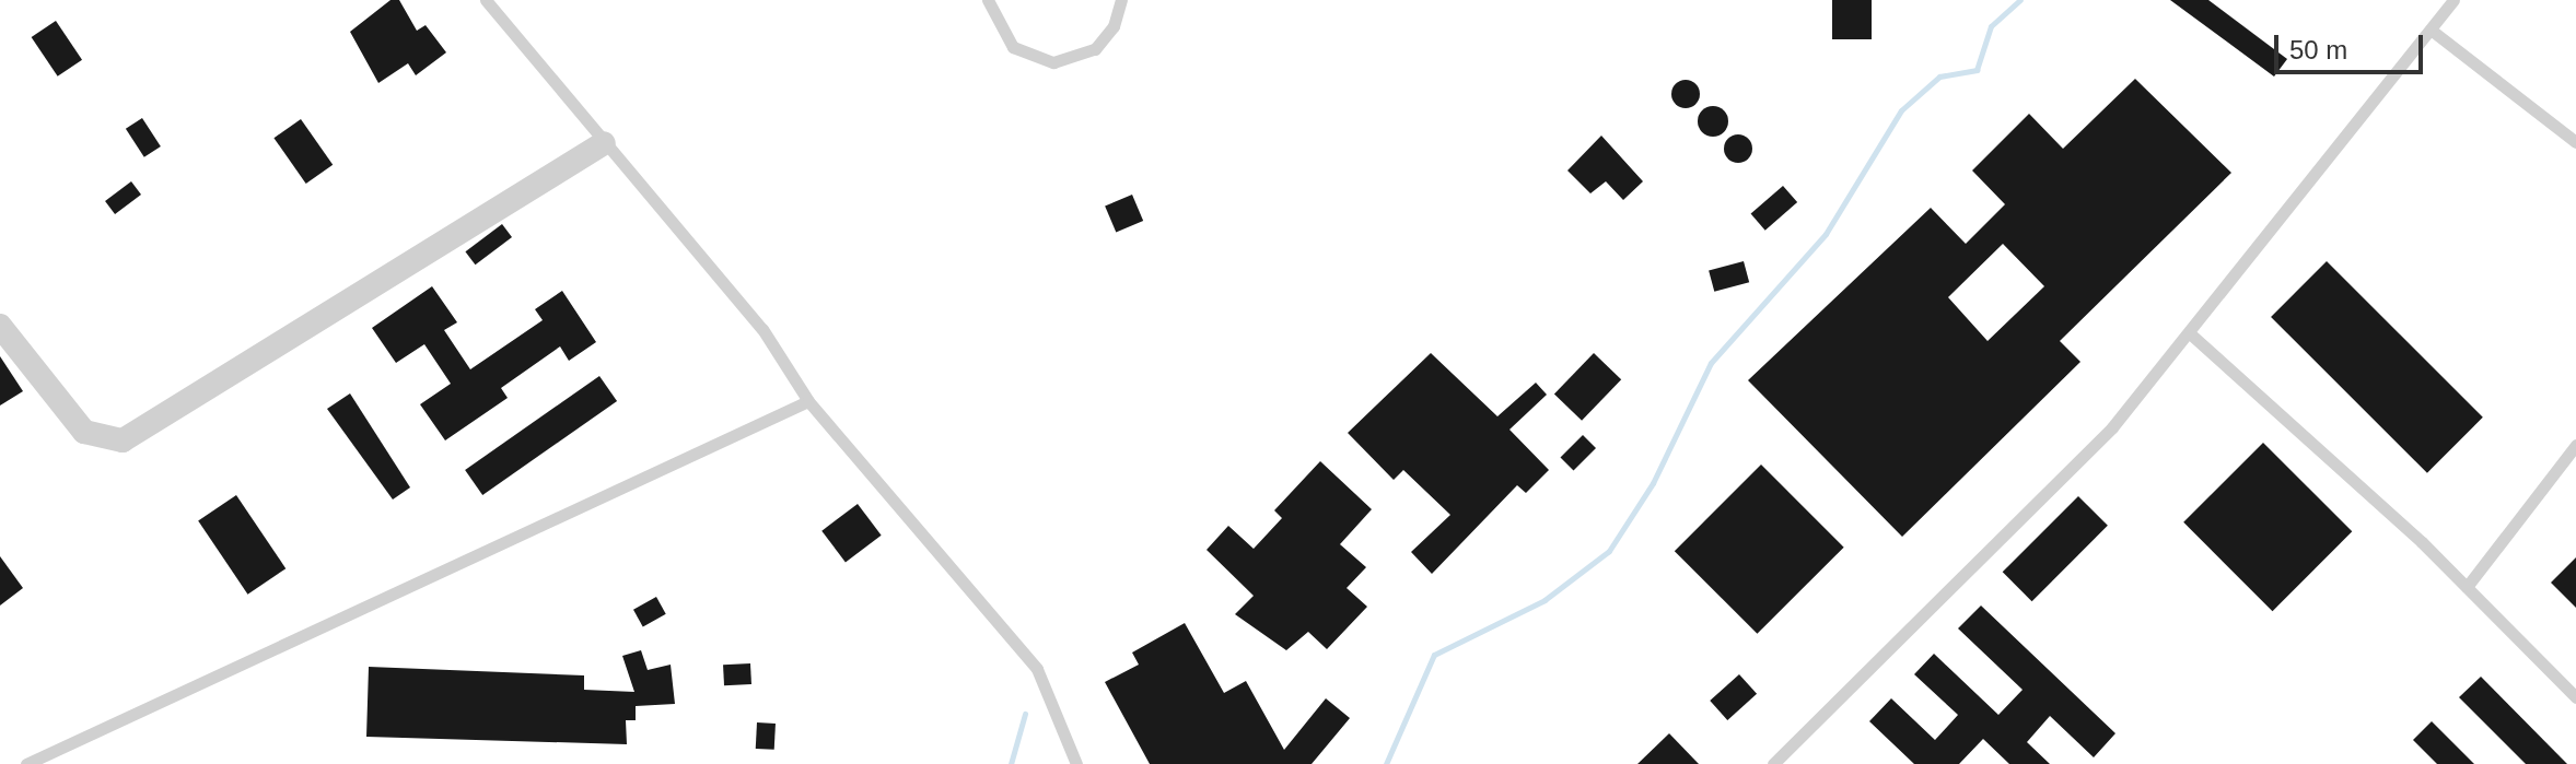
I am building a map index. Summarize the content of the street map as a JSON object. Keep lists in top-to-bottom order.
{
  "scale_bar": "50 m"
}
